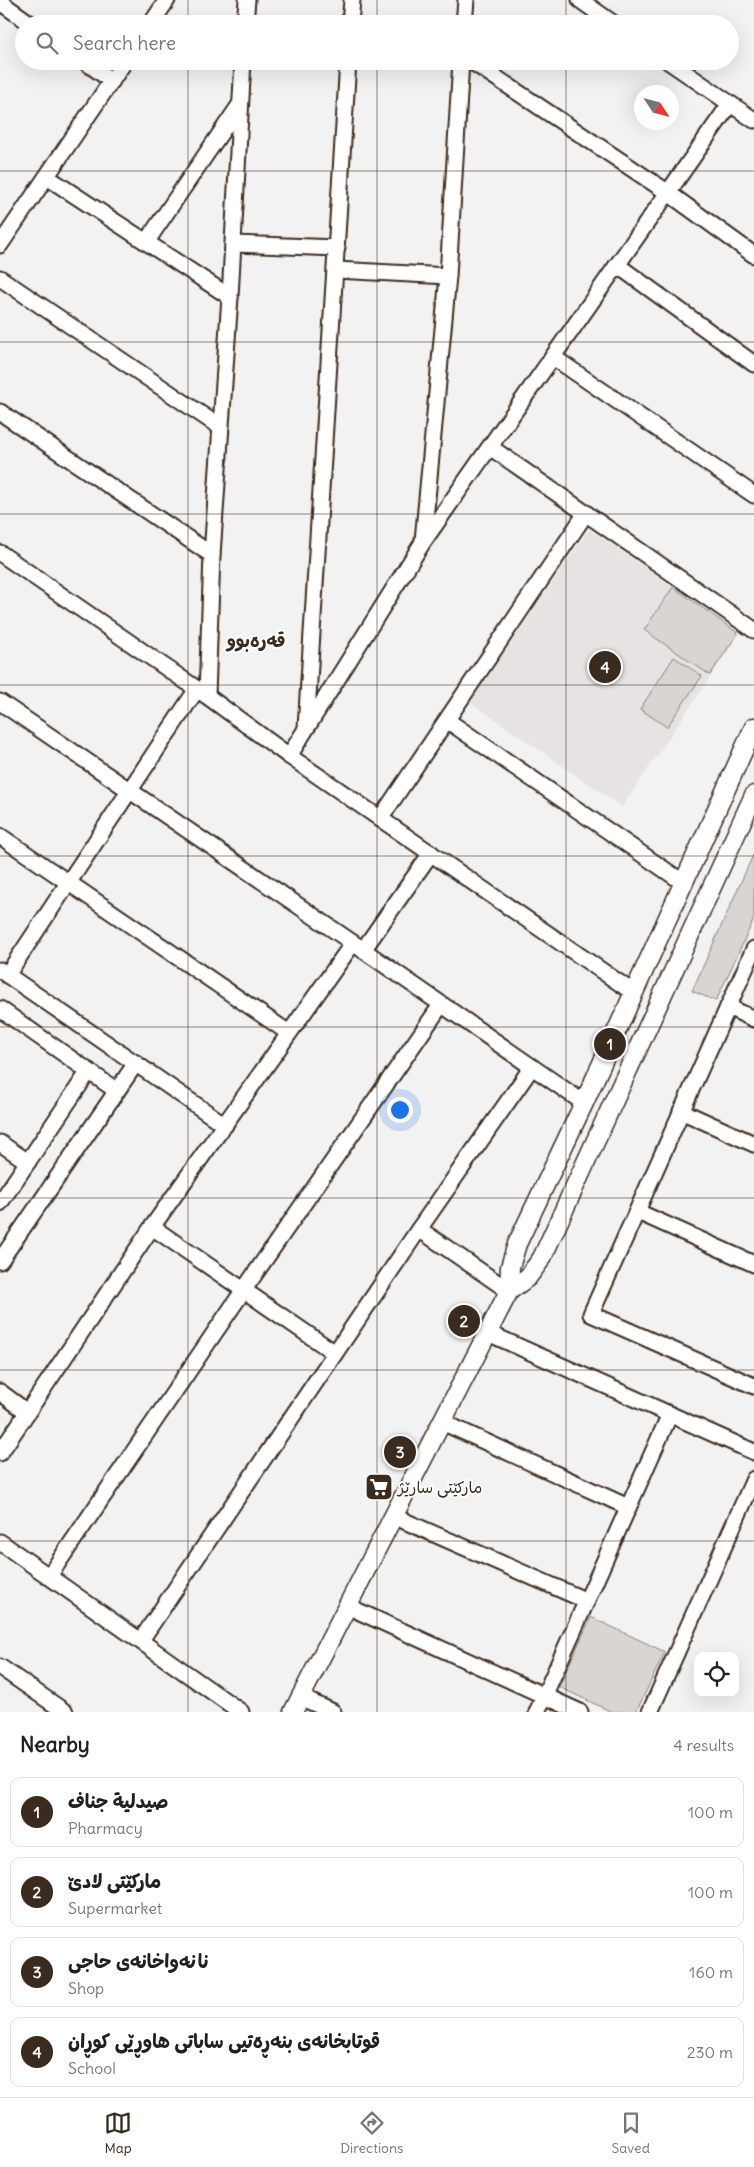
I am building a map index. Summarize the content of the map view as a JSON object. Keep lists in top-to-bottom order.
{
  "districts": ["قەرەبوو"],
  "places": {
    "supermarket": ["مارکێتی سارێژ"]
  },
  "north": "bottom right",
  "page": {
    "search": "Search here",
    "pins": [
      "4",
      "1",
      "2",
      "3"
    ],
    "heading": ["Nearby", "4 results"],
    "list": [
      {
        "mark": "1",
        "name": "صيدلية جناف",
        "note": "Pharmacy",
        "value": "100 m"
      },
      {
        "mark": "2",
        "name": "ماركێتی لادێ",
        "note": "Supermarket",
        "value": "100 m"
      },
      {
        "mark": "3",
        "name": "نانەواخانەی حاجی",
        "note": "Shop",
        "value": "160 m"
      },
      {
        "mark": "4",
        "name": "قوتابخانەی بنەڕەتیی ساباتی هاوڕێی کوڕان",
        "note": "School",
        "value": "230 m"
      }
    ],
    "nav": ["Map", "Directions", "Saved"]
  }
}
